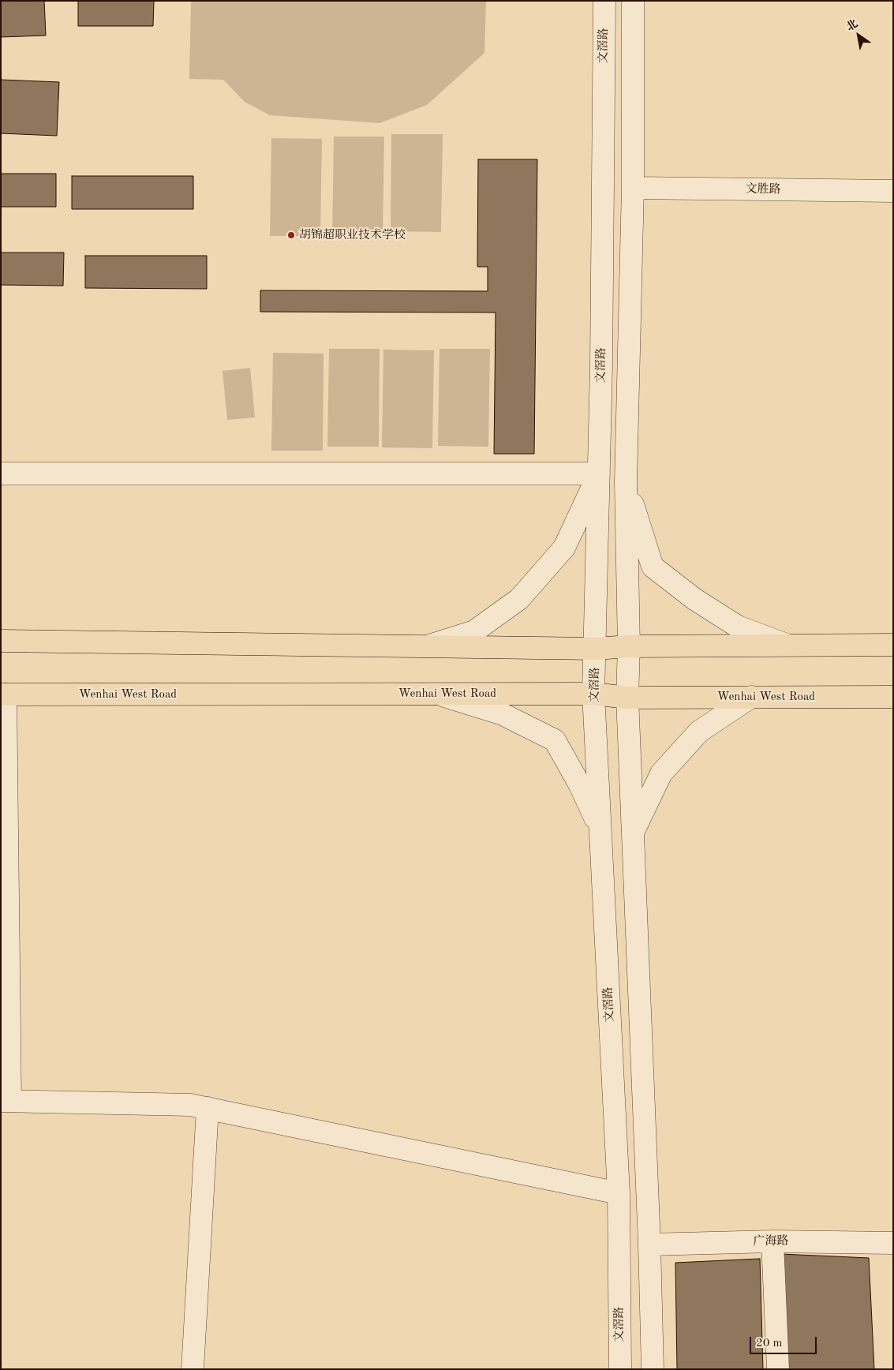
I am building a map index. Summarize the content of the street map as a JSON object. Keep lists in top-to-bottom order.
{
  "streets": {
    "main road": ["Wenhai West Road"],
    "street": ["文滘路", "文胜路", "广海路"]
  },
  "crossings": [
    ["文滘路", "Wenhai West Road"]
  ],
  "places": ["胡锦超职业技术学校"],
  "scale_bar": "20 m",
  "north": "top left"
}
